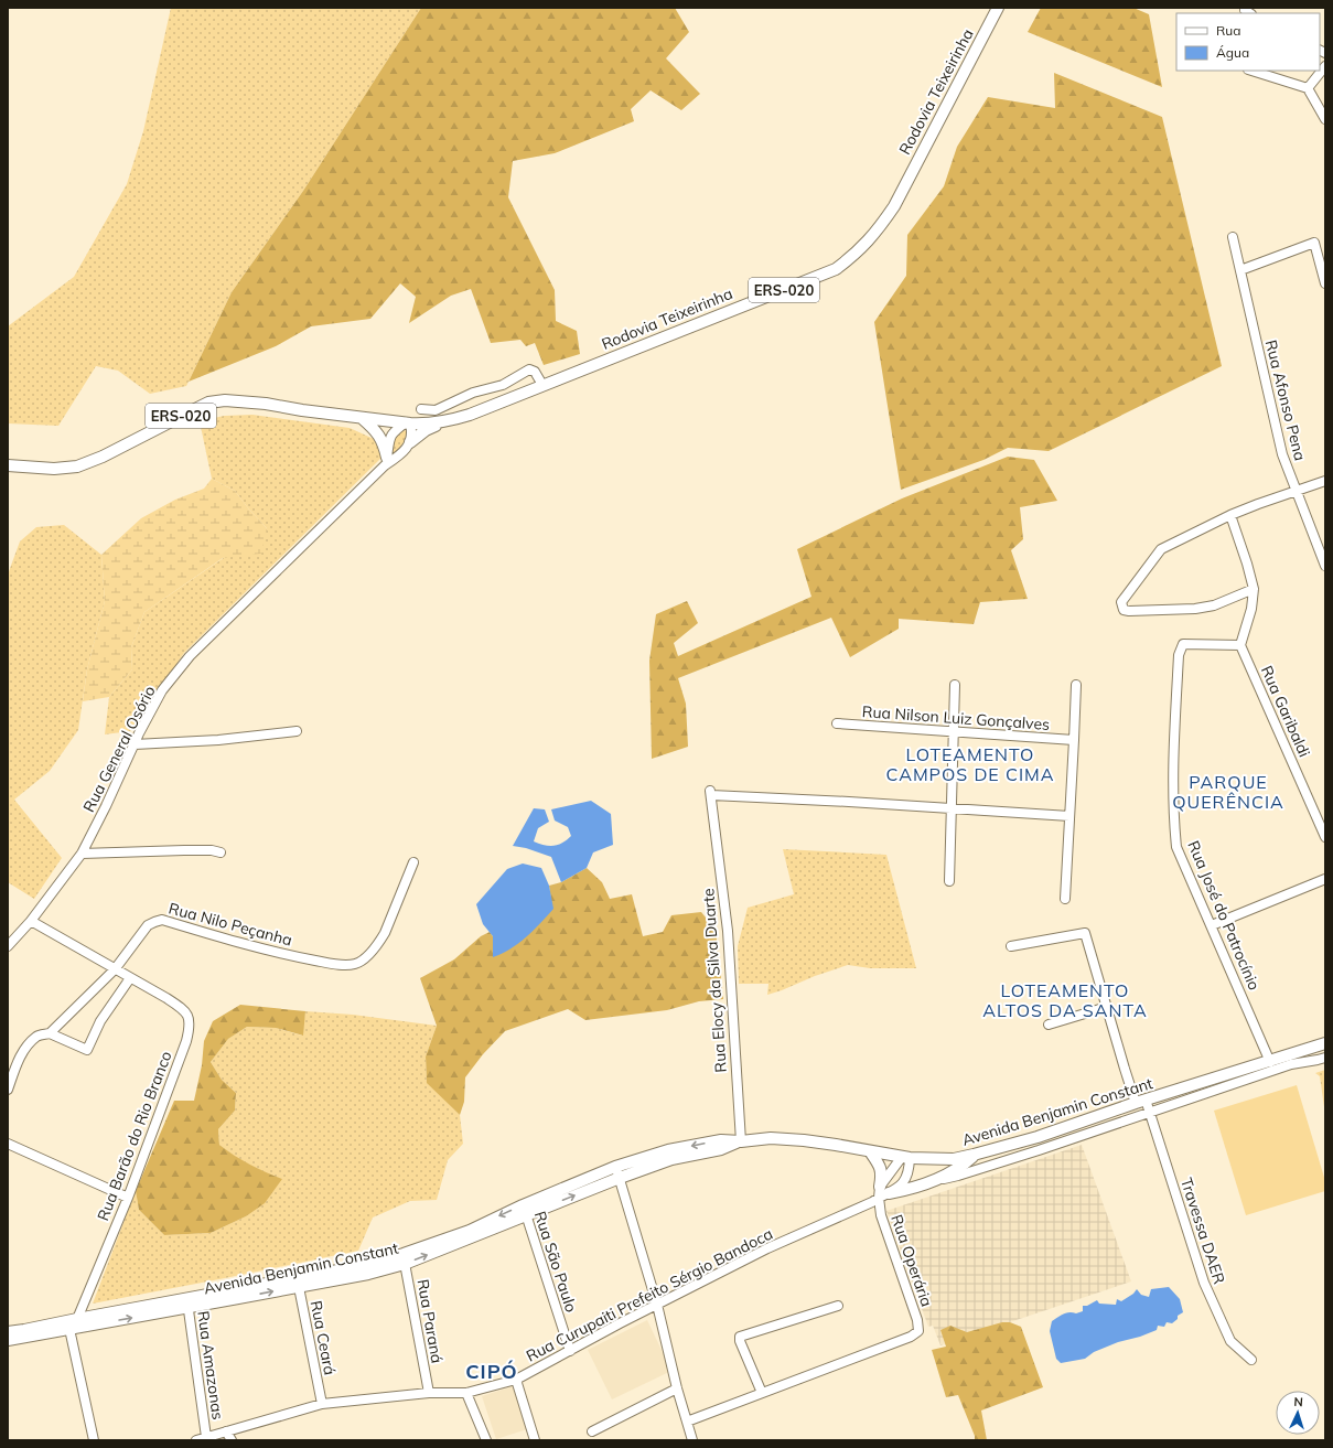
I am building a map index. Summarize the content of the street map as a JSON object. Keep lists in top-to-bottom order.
{
  "streets": {
    "main road": ["Rodovia Teixeirinha", "ERS-020", "Avenida Benjamin Constant"],
    "street": [
      "Rua Afonso Pena",
      "Rua Garibaldi",
      "Rua Nilson Luiz Gonçalves",
      "Rua General Osório",
      "Rua José do Patrocínio",
      "Rua Nilo Peçanha",
      "Rua Elocy da Silva Duarte",
      "Rua Barão do Rio Branco",
      "Travessa DAER",
      "Rua Operária",
      "Rua São Paulo",
      "Rua Curupaiti Prefeito Sérgio Bandoca",
      "Rua Paraná",
      "Rua Ceará",
      "Rua Amazonas"
    ]
  },
  "crossings": [
    ["Rodovia Teixeirinha", "ERS-020"],
    ["Rua Garibaldi", "Rua José do Patrocínio"],
    ["Rua General Osório", "Rua Barão do Rio Branco"],
    ["Rua José do Patrocínio", "Avenida Benjamin Constant"],
    ["Rua Nilo Peçanha", "Rua Barão do Rio Branco"],
    ["Rua Elocy da Silva Duarte", "Avenida Benjamin Constant"],
    ["Avenida Benjamin Constant", "Rua Barão do Rio Branco"],
    ["Avenida Benjamin Constant", "Travessa DAER"],
    ["Avenida Benjamin Constant", "Rua São Paulo"],
    ["Avenida Benjamin Constant", "Rua Paraná"],
    ["Avenida Benjamin Constant", "Rua Ceará"],
    ["Avenida Benjamin Constant", "Rua Amazonas"],
    ["Rua Operária", "Rua Curupaiti Prefeito Sérgio Bandoca"],
    ["Rua São Paulo", "Rua Curupaiti Prefeito Sérgio Bandoca"],
    ["Rua Curupaiti Prefeito Sérgio Bandoca", "Rua Paraná"],
    ["Rua Curupaiti Prefeito Sérgio Bandoca", "Rua Ceará"],
    ["Rua Curupaiti Prefeito Sérgio Bandoca", "Rua Amazonas"]
  ],
  "districts": [
    "LOTEAMENTO CAMPOS DE CIMA",
    "PARQUE QUERÊNCIA",
    "LOTEAMENTO ALTOS DA SANTA",
    "CIPÓ"
  ],
  "legend": ["Rua", "Água"],
  "north": "top"
}
